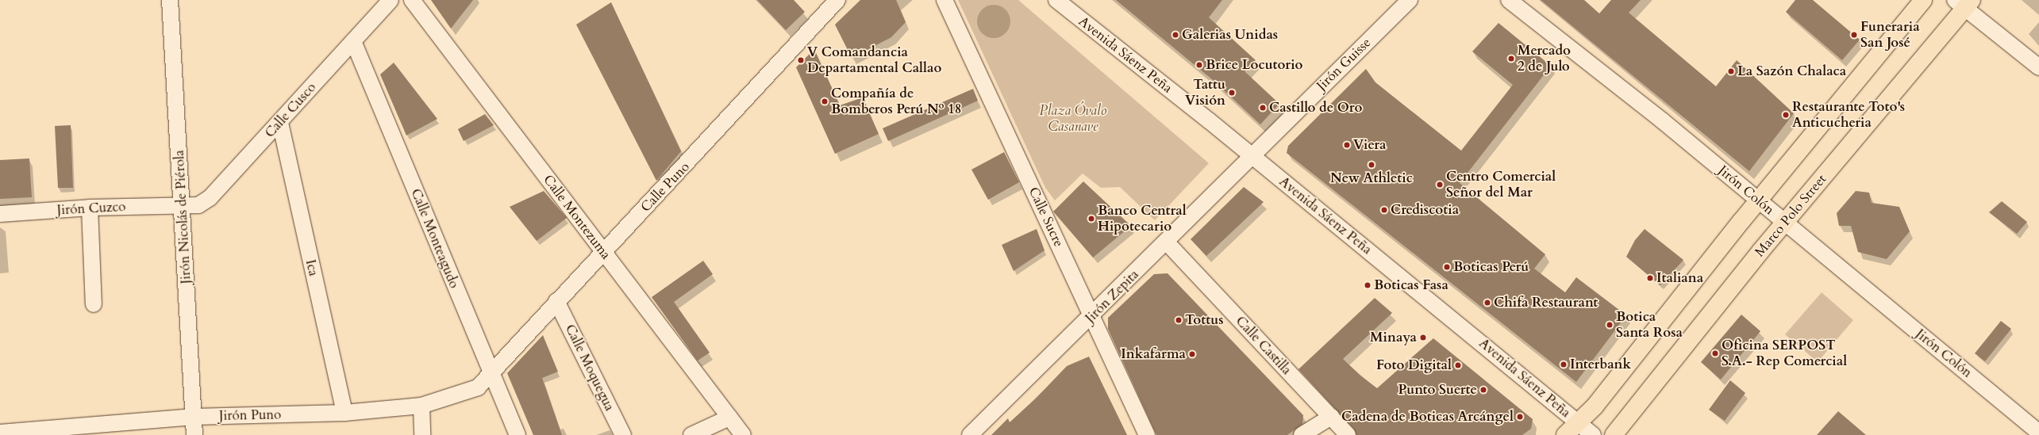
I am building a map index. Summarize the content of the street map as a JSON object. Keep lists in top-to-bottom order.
{
  "streets": {
    "main road": ["Marco Polo Street"],
    "street": [
      "Avenida Sáenz Peña",
      "Jirón Guisse",
      "Calle Cusco",
      "Calle Puno",
      "Jirón Colón",
      "Jirón Cuzco",
      "Jirón Nicolás de Piérola",
      "Calle Montezuma",
      "Calle Sucre",
      "Calle Monteagudo",
      "Ica",
      "Jirón Zepita",
      "Calle Castilla",
      "Calle Moquegua",
      "Jirón Puno"
    ]
  },
  "crossings": [
    ["Avenida Sáenz Peña", "Jirón Guisse"],
    ["Avenida Sáenz Peña", "Jirón Zepita"],
    ["Jirón Guisse", "Jirón Zepita"],
    ["Calle Cusco", "Jirón Cuzco"],
    ["Calle Cusco", "Jirón Nicolás de Piérola"],
    ["Calle Cusco", "Calle Monteagudo"],
    ["Calle Cusco", "Ica"],
    ["Calle Puno", "Calle Montezuma"],
    ["Calle Puno", "Calle Monteagudo"],
    ["Calle Puno", "Calle Moquegua"],
    ["Calle Puno", "Jirón Puno"],
    ["Jirón Colón", "Marco Polo Street"],
    ["Jirón Cuzco", "Jirón Nicolás de Piérola"],
    ["Jirón Nicolás de Piérola", "Jirón Puno"],
    ["Calle Sucre", "Jirón Zepita"],
    ["Calle Monteagudo", "Jirón Puno"],
    ["Ica", "Jirón Puno"],
    ["Jirón Zepita", "Calle Castilla"]
  ],
  "parks": ["Plaza Óvalo Casanave"],
  "places": [
    "Galerias Unidas",
    "Funeraria San José",
    "Mercado 2 de Julo",
    "V Comandancia Departamental Callao",
    "Brice Locutorio",
    "La Sazón Chalaca",
    "Tattu Visión",
    "Compañía de Bomberos Perú Nº 18",
    "Castillo de Oro",
    "Restaurante Toto's Anticucheria",
    "Viera",
    "New Athletic",
    "Centro Comercial Señor del Mar",
    "Crediscotia",
    "Banco Central Hipotecario",
    "Boticas Perú",
    "Italiana",
    "Boticas Fasa",
    "Chifa Restaurant",
    "Tottus",
    "Botica Santa Rosa",
    "Minaya",
    "Oficina SERPOST S.A.- Rep Comercial",
    "Inkafarma",
    "Interbank",
    "Foto Digital",
    "Punto Suerte",
    "Cadena de Boticas Arcángel"
  ]
}
